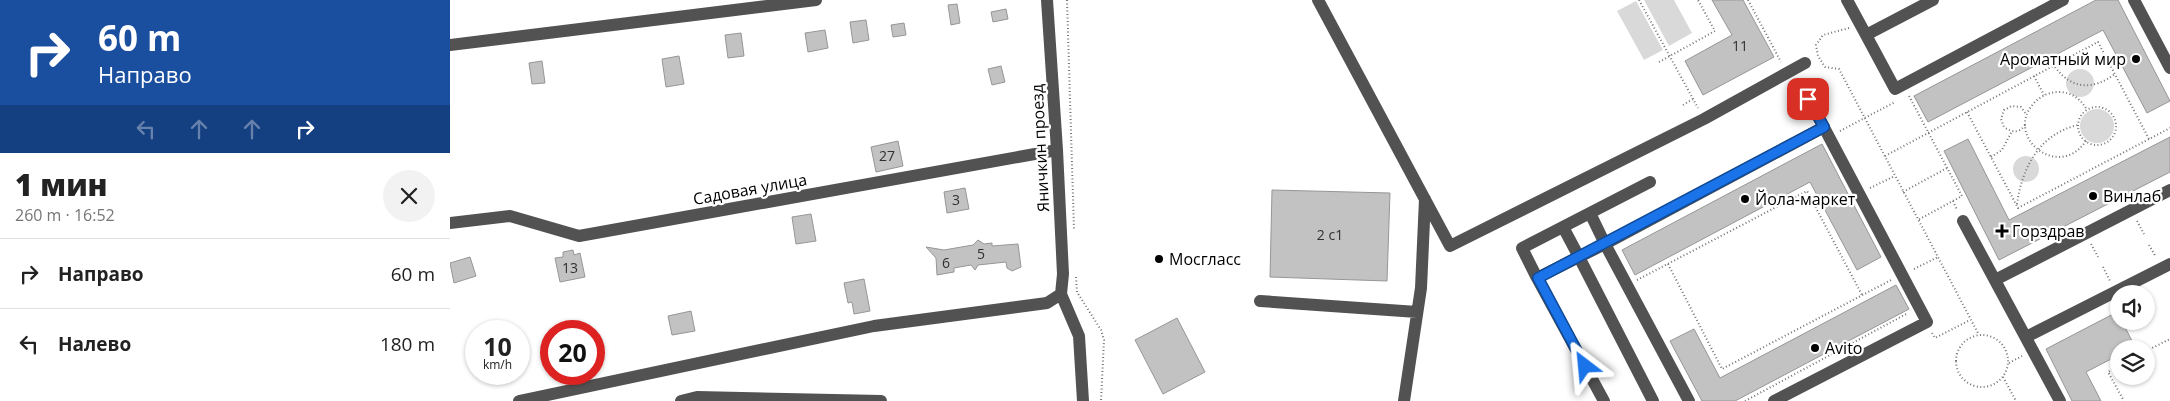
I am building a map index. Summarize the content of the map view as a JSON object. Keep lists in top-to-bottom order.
{
  "streets": {
    "street": ["Яничкин проезд", "Садовая улица"]
  },
  "crossings": [
    ["Яничкин проезд", "Садовая улица"]
  ],
  "places": {
    "other": [
      "Ароматный мир",
      "Винлаб",
      "Йола-маркет",
      "Мосгласс",
      "Avito"
    ],
    "health": ["Горздрав"]
  },
  "house_numbers": [
    "11",
    "27",
    "3",
    "2 с1",
    "5",
    "6",
    "13"
  ],
  "page": {
    "turn": ["60 m", "Направо"],
    "heading": ["1 мин", "260 m · 16:52"],
    "list": [
      {
        "name": "Направо",
        "value": "60 m"
      },
      {
        "name": "Налево",
        "value": "180 m"
      }
    ],
    "speed": "10 km/h",
    "limit": "20"
  }
}
